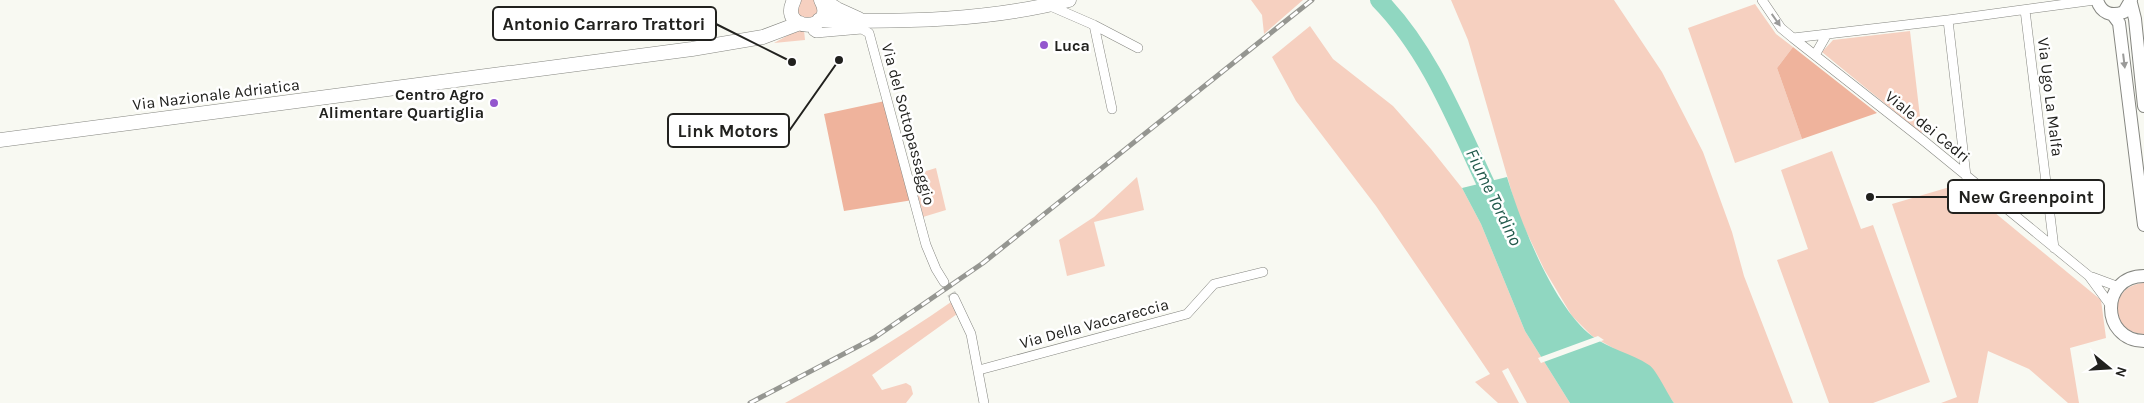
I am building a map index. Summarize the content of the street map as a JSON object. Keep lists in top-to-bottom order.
{
  "streets": {
    "main road": ["Via Nazionale Adriatica"],
    "street": [
      "Via Ugo La Malfa",
      "Via del Sottopassaggio",
      "Viale dei Cedri",
      "Via Della Vaccareccia"
    ]
  },
  "crossings": [
    ["Via Nazionale Adriatica", "Via del Sottopassaggio"],
    ["Via Ugo La Malfa", "Viale dei Cedri"]
  ],
  "water": ["Fiume Tordino"],
  "places": [
    "Luca",
    "Link Motors",
    "Antonio Carraro Trattori",
    "Centro Agro Alimentare Quartiglia",
    "New Greenpoint"
  ],
  "north": "right"
}
